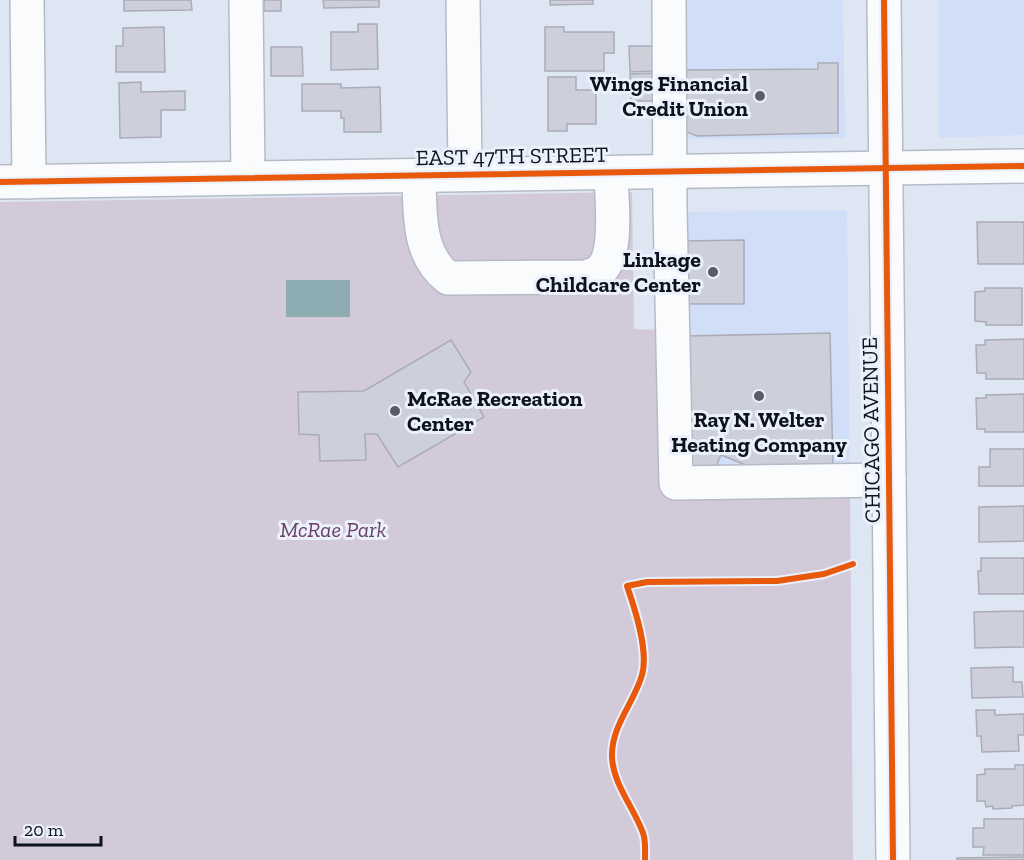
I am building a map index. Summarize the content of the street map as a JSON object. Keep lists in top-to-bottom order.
{
  "streets": {
    "street": ["EAST 47TH STREET", "CHICAGO AVENUE"]
  },
  "crossings": [
    ["EAST 47TH STREET", "CHICAGO AVENUE"]
  ],
  "parks": ["McRae Park"],
  "places": [
    "Wings Financial Credit Union",
    "Linkage Childcare Center",
    "Ray N. Welter Heating Company",
    "McRae Recreation Center"
  ],
  "scale_bar": "20 m"
}
